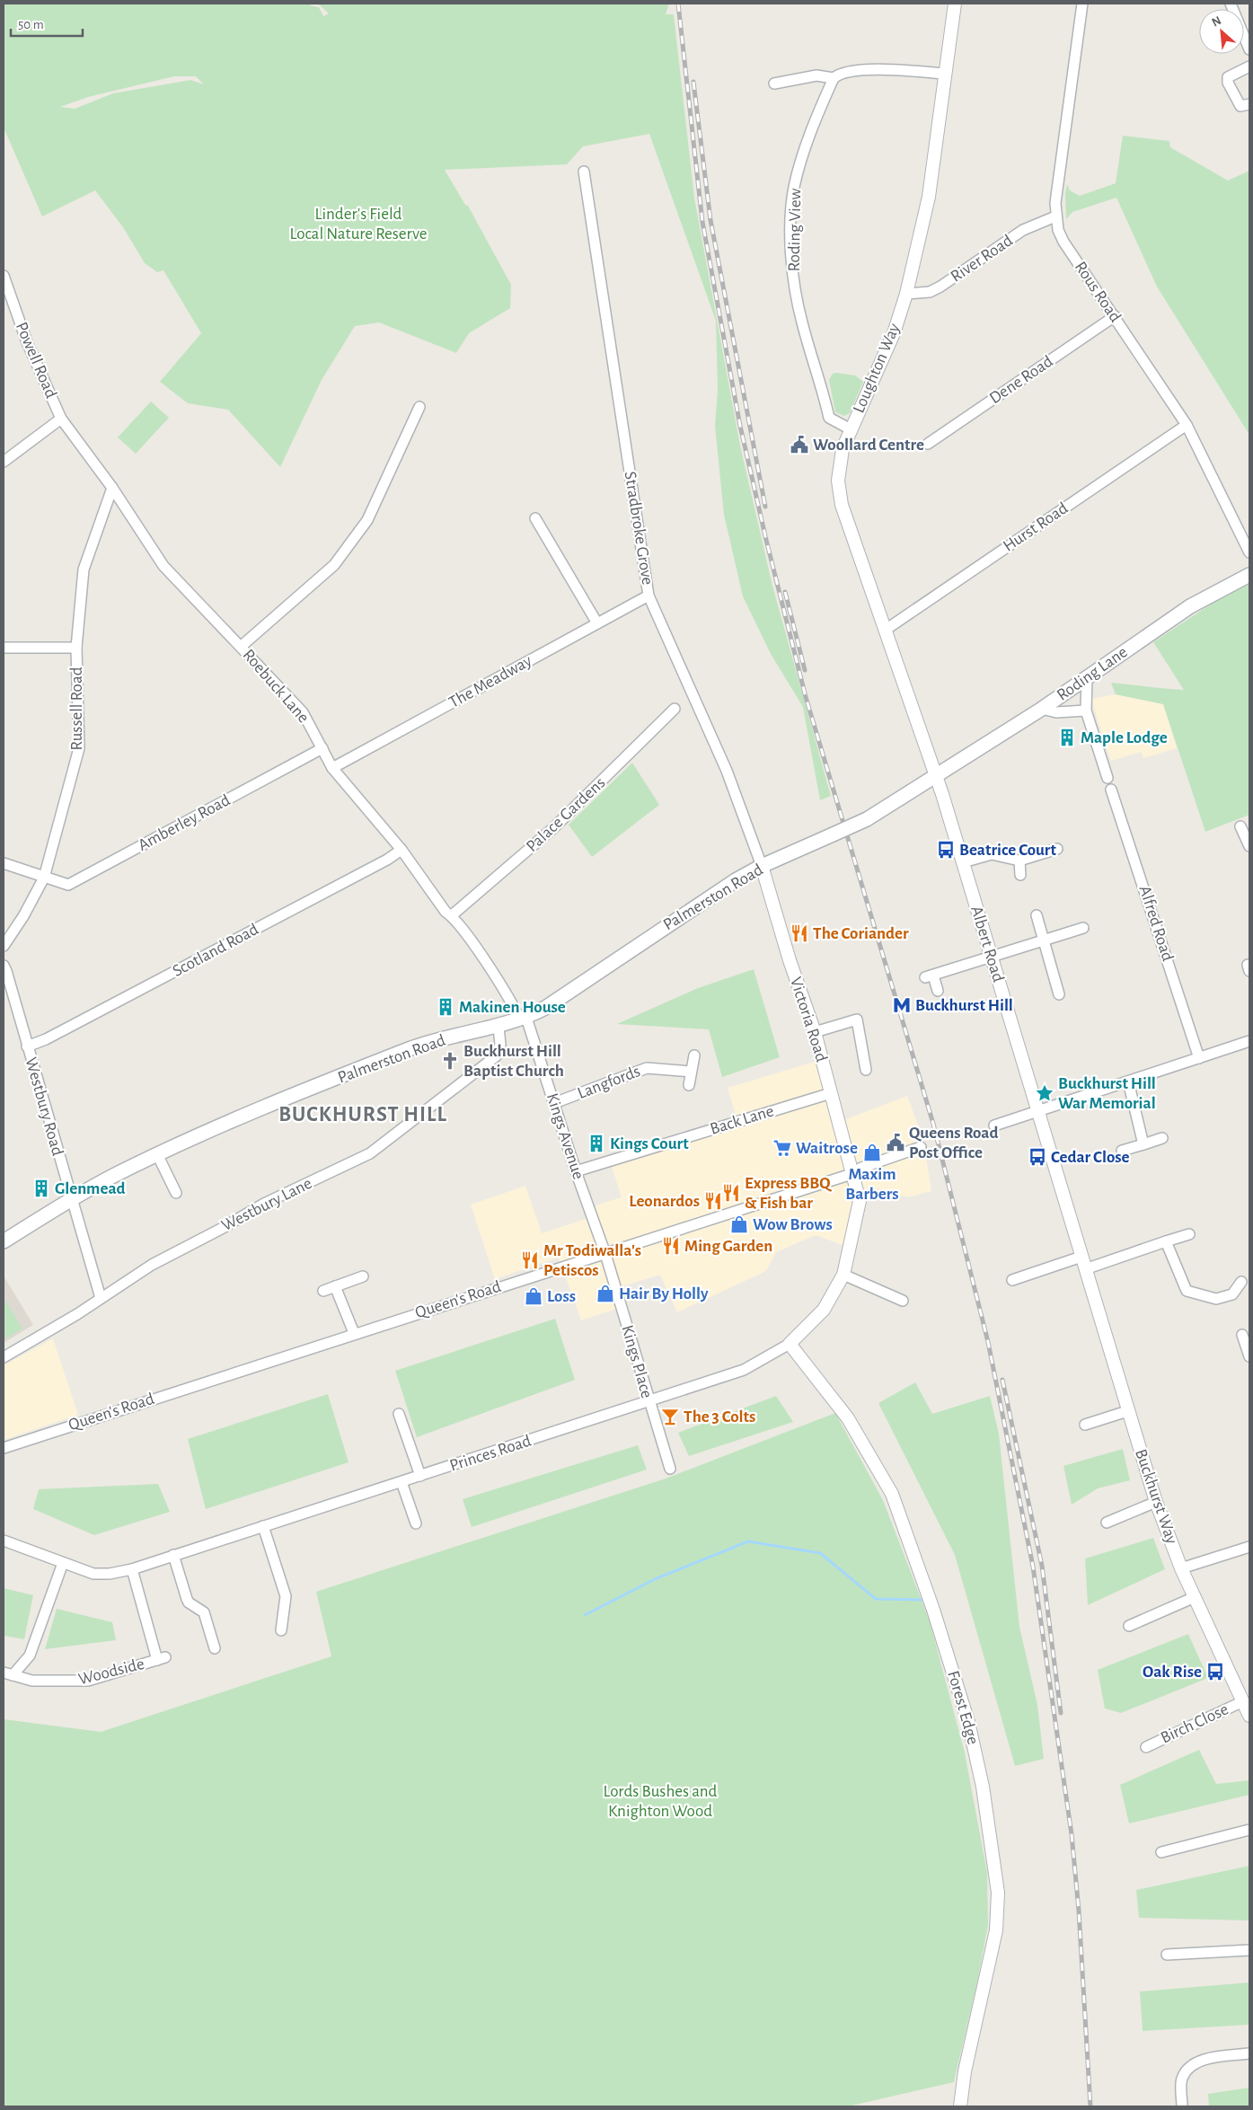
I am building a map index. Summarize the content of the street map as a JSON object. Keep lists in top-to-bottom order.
{
  "streets": {
    "main road": ["Roding Lane", "Palmerston Road"],
    "street": [
      "Roding View",
      "River Road",
      "Rous Road",
      "Powell Road",
      "Loughton Way",
      "Dene Road",
      "Hurst Road",
      "Stradbroke Grove",
      "The Meadway",
      "Roebuck Lane",
      "Russell Road",
      "Palace Gardens",
      "Amberley Road",
      "Alfred Road",
      "Albert Road",
      "Scotland Road",
      "Victoria Road",
      "Langfords",
      "Westbury Road",
      "Back Lane",
      "Kings Avenue",
      "Westbury Lane",
      "Queen's Road",
      "Kings Place",
      "Princes Road",
      "Buckhurst Way",
      "Woodside",
      "Forest Edge",
      "Birch Close"
    ]
  },
  "crossings": [
    ["Roding View", "Loughton Way"],
    ["River Road", "Rous Road"],
    ["River Road", "Loughton Way"],
    ["Rous Road", "Dene Road"],
    ["Rous Road", "Hurst Road"],
    ["Powell Road", "Roebuck Lane"],
    ["Loughton Way", "Hurst Road"],
    ["Loughton Way", "Roding Lane"],
    ["Loughton Way", "Palmerston Road"],
    ["Loughton Way", "Albert Road"],
    ["Stradbroke Grove", "The Meadway"],
    ["Stradbroke Grove", "Palmerston Road"],
    ["Stradbroke Grove", "Victoria Road"],
    ["Roding Lane", "Palmerston Road"],
    ["Roding Lane", "Albert Road"],
    ["The Meadway", "Roebuck Lane"],
    ["Roebuck Lane", "Russell Road"],
    ["Roebuck Lane", "Palace Gardens"],
    ["Roebuck Lane", "Amberley Road"],
    ["Roebuck Lane", "Palmerston Road"],
    ["Roebuck Lane", "Scotland Road"],
    ["Roebuck Lane", "Kings Avenue"],
    ["Russell Road", "Amberley Road"],
    ["Palmerston Road", "Albert Road"],
    ["Palmerston Road", "Victoria Road"],
    ["Palmerston Road", "Westbury Road"],
    ["Palmerston Road", "Kings Avenue"],
    ["Palmerston Road", "Westbury Lane"],
    ["Albert Road", "Buckhurst Way"],
    ["Scotland Road", "Westbury Road"],
    ["Victoria Road", "Back Lane"],
    ["Victoria Road", "Queen's Road"],
    ["Victoria Road", "Princes Road"],
    ["Langfords", "Kings Avenue"],
    ["Westbury Road", "Westbury Lane"],
    ["Back Lane", "Kings Avenue"],
    ["Kings Avenue", "Queen's Road"],
    ["Kings Avenue", "Kings Place"],
    ["Queen's Road", "Kings Place"],
    ["Queen's Road", "Princes Road"],
    ["Kings Place", "Princes Road"],
    ["Princes Road", "Woodside"],
    ["Princes Road", "Forest Edge"],
    ["Buckhurst Way", "Birch Close"]
  ],
  "districts": ["BUCKHURST HILL"],
  "parks": ["Linder's Field Local Nature Reserve", "Lords Bushes and Knighton Wood"],
  "places": {
    "public building": ["Woollard Centre", "Queens Road Post Office"],
    "building": [
      "Maple Lodge",
      "Makinen House",
      "Kings Court",
      "Glenmead"
    ],
    "bus stop": ["Beatrice Court", "Cedar Close", "Oak Rise"],
    "restaurant": [
      "The Coriander",
      "Express BBQ & Fish bar",
      "Leonardos",
      "Ming Garden",
      "Mr Todiwalla's Petiscos"
    ],
    "metro station": ["Buckhurst Hill"],
    "church": ["Buckhurst Hill Baptist Church"],
    "place": ["Buckhurst Hill War Memorial"],
    "supermarket": ["Waitrose"],
    "shop": [
      "Maxim Barbers",
      "Wow Brows",
      "Hair By Holly",
      "Loss"
    ],
    "bar": ["The 3 Colts"]
  },
  "scale_bar": "50 m",
  "north": "top left"
}
